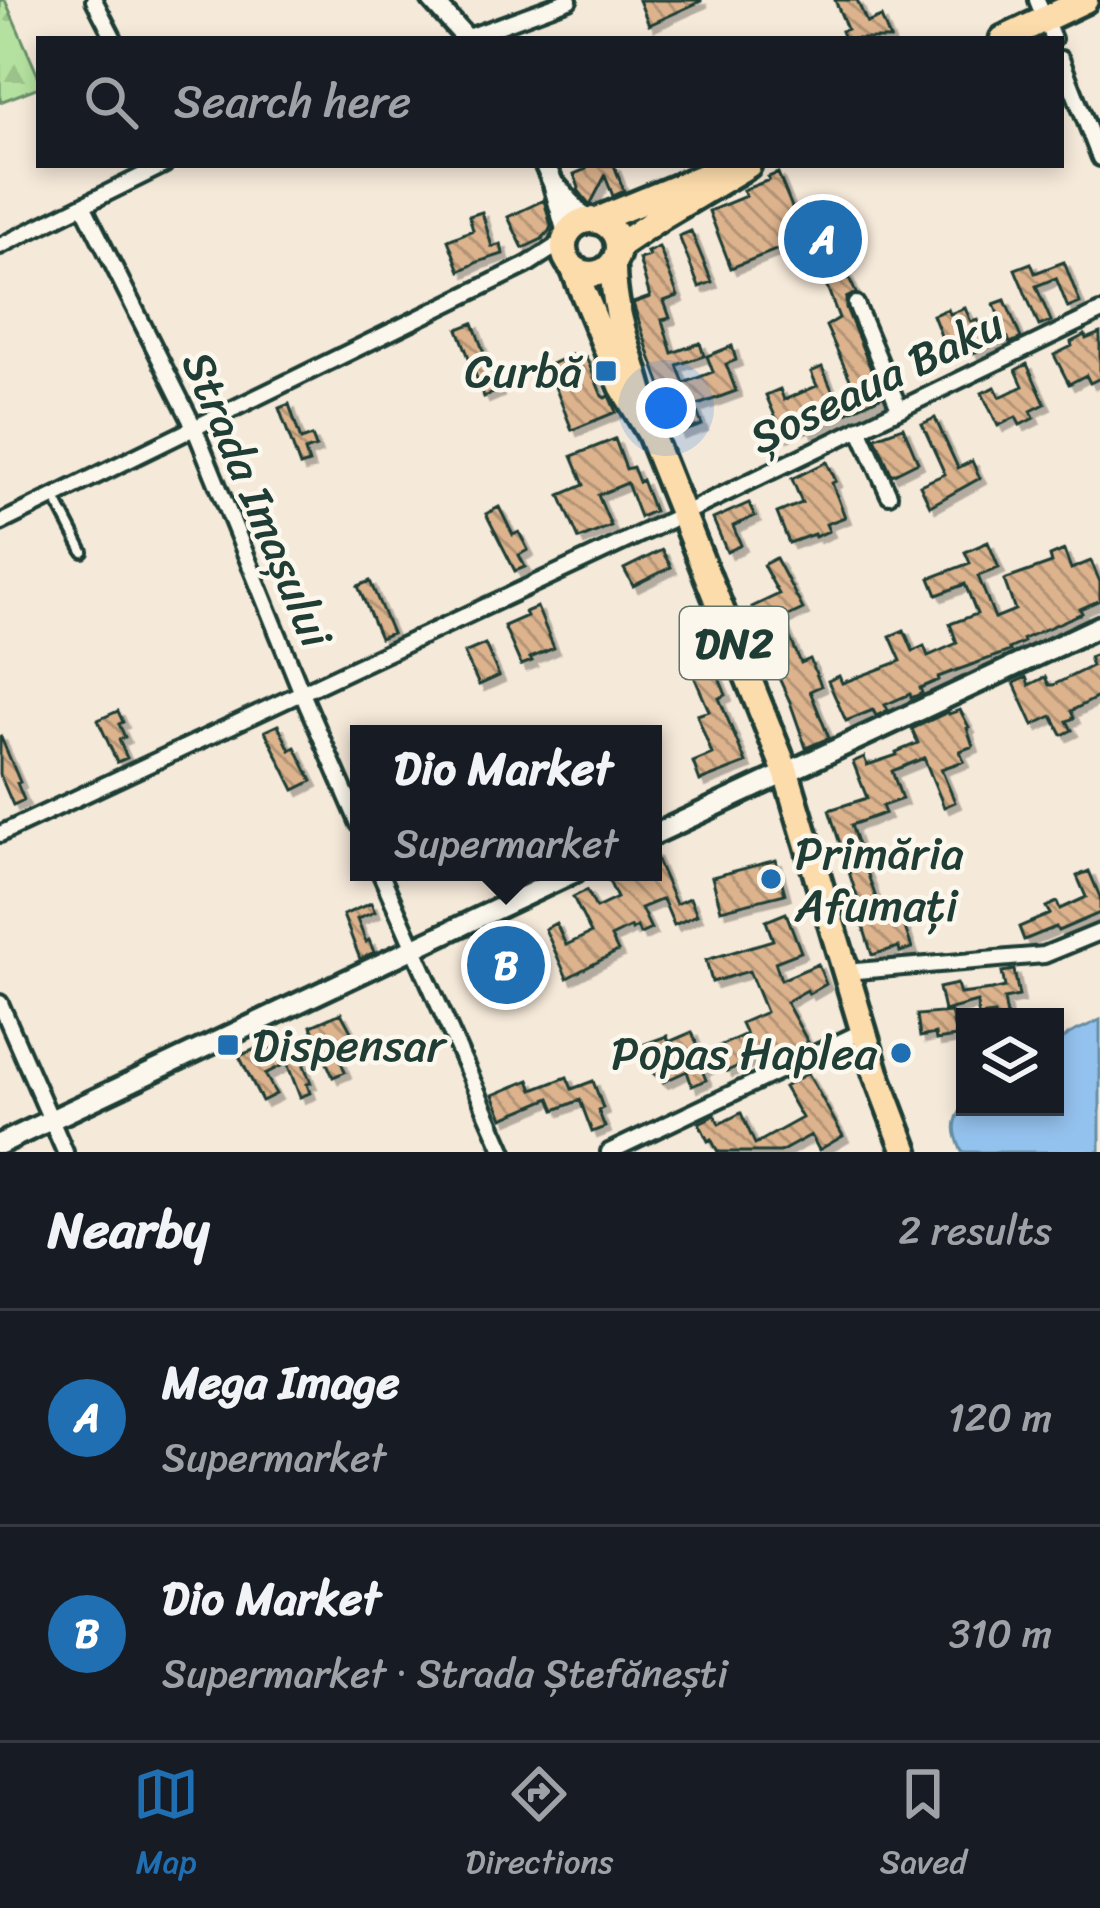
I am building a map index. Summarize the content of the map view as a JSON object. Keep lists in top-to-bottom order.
{
  "streets": {
    "highway": ["DN2"],
    "street": ["Șoseaua Baku", "Strada Imașului"]
  },
  "crossings": [
    ["Șoseaua Baku", "Strada Imașului"],
    ["Șoseaua Baku", "DN2"]
  ],
  "places": {
    "transit": ["Curbă", "Dispensar"],
    "other": ["Primăria Afumați", "Popas Haplea"]
  },
  "page": {
    "search": "Search here",
    "pins": ["A", "B"],
    "popup": ["Dio Market", "Supermarket"],
    "heading": ["Nearby", "2 results"],
    "list": [
      {
        "mark": "A",
        "name": "Mega Image",
        "note": "Supermarket",
        "value": "120 m"
      },
      {
        "mark": "B",
        "name": "Dio Market",
        "note": "Supermarket · Strada Ștefănești",
        "value": "310 m"
      }
    ],
    "nav": ["Map", "Directions", "Saved"]
  }
}
